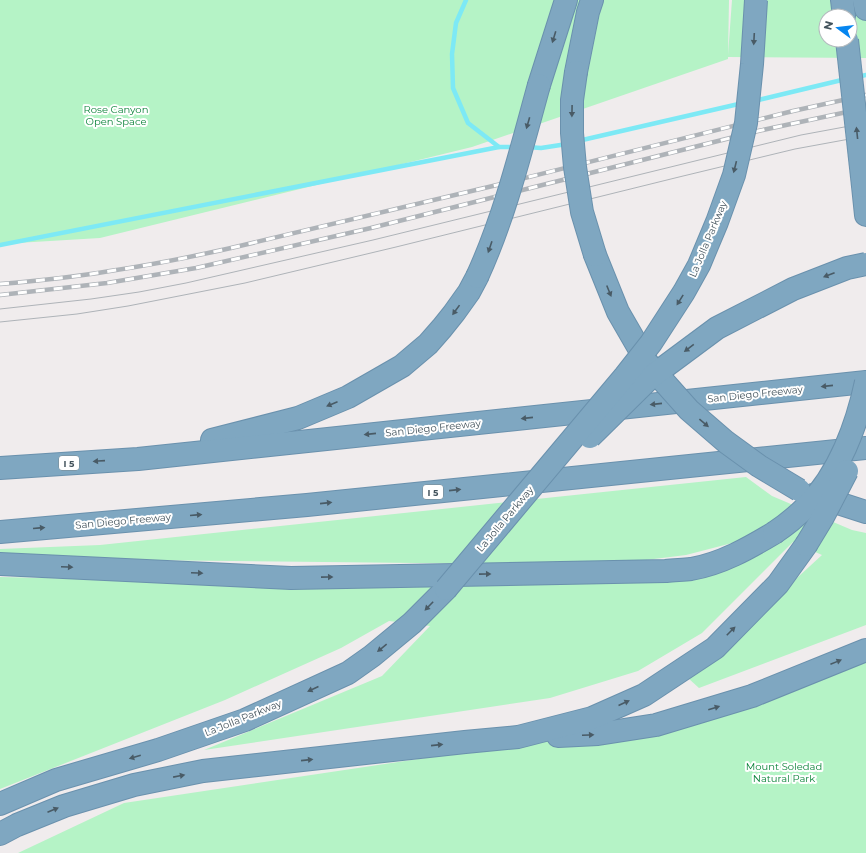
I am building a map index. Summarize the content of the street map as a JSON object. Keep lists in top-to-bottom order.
{
  "streets": {
    "highway": ["La Jolla Parkway", "San Diego Freeway", "I 5"]
  },
  "parks": ["Rose Canyon Open Space", "Mount Soledad Natural Park"],
  "north": "left"
}
